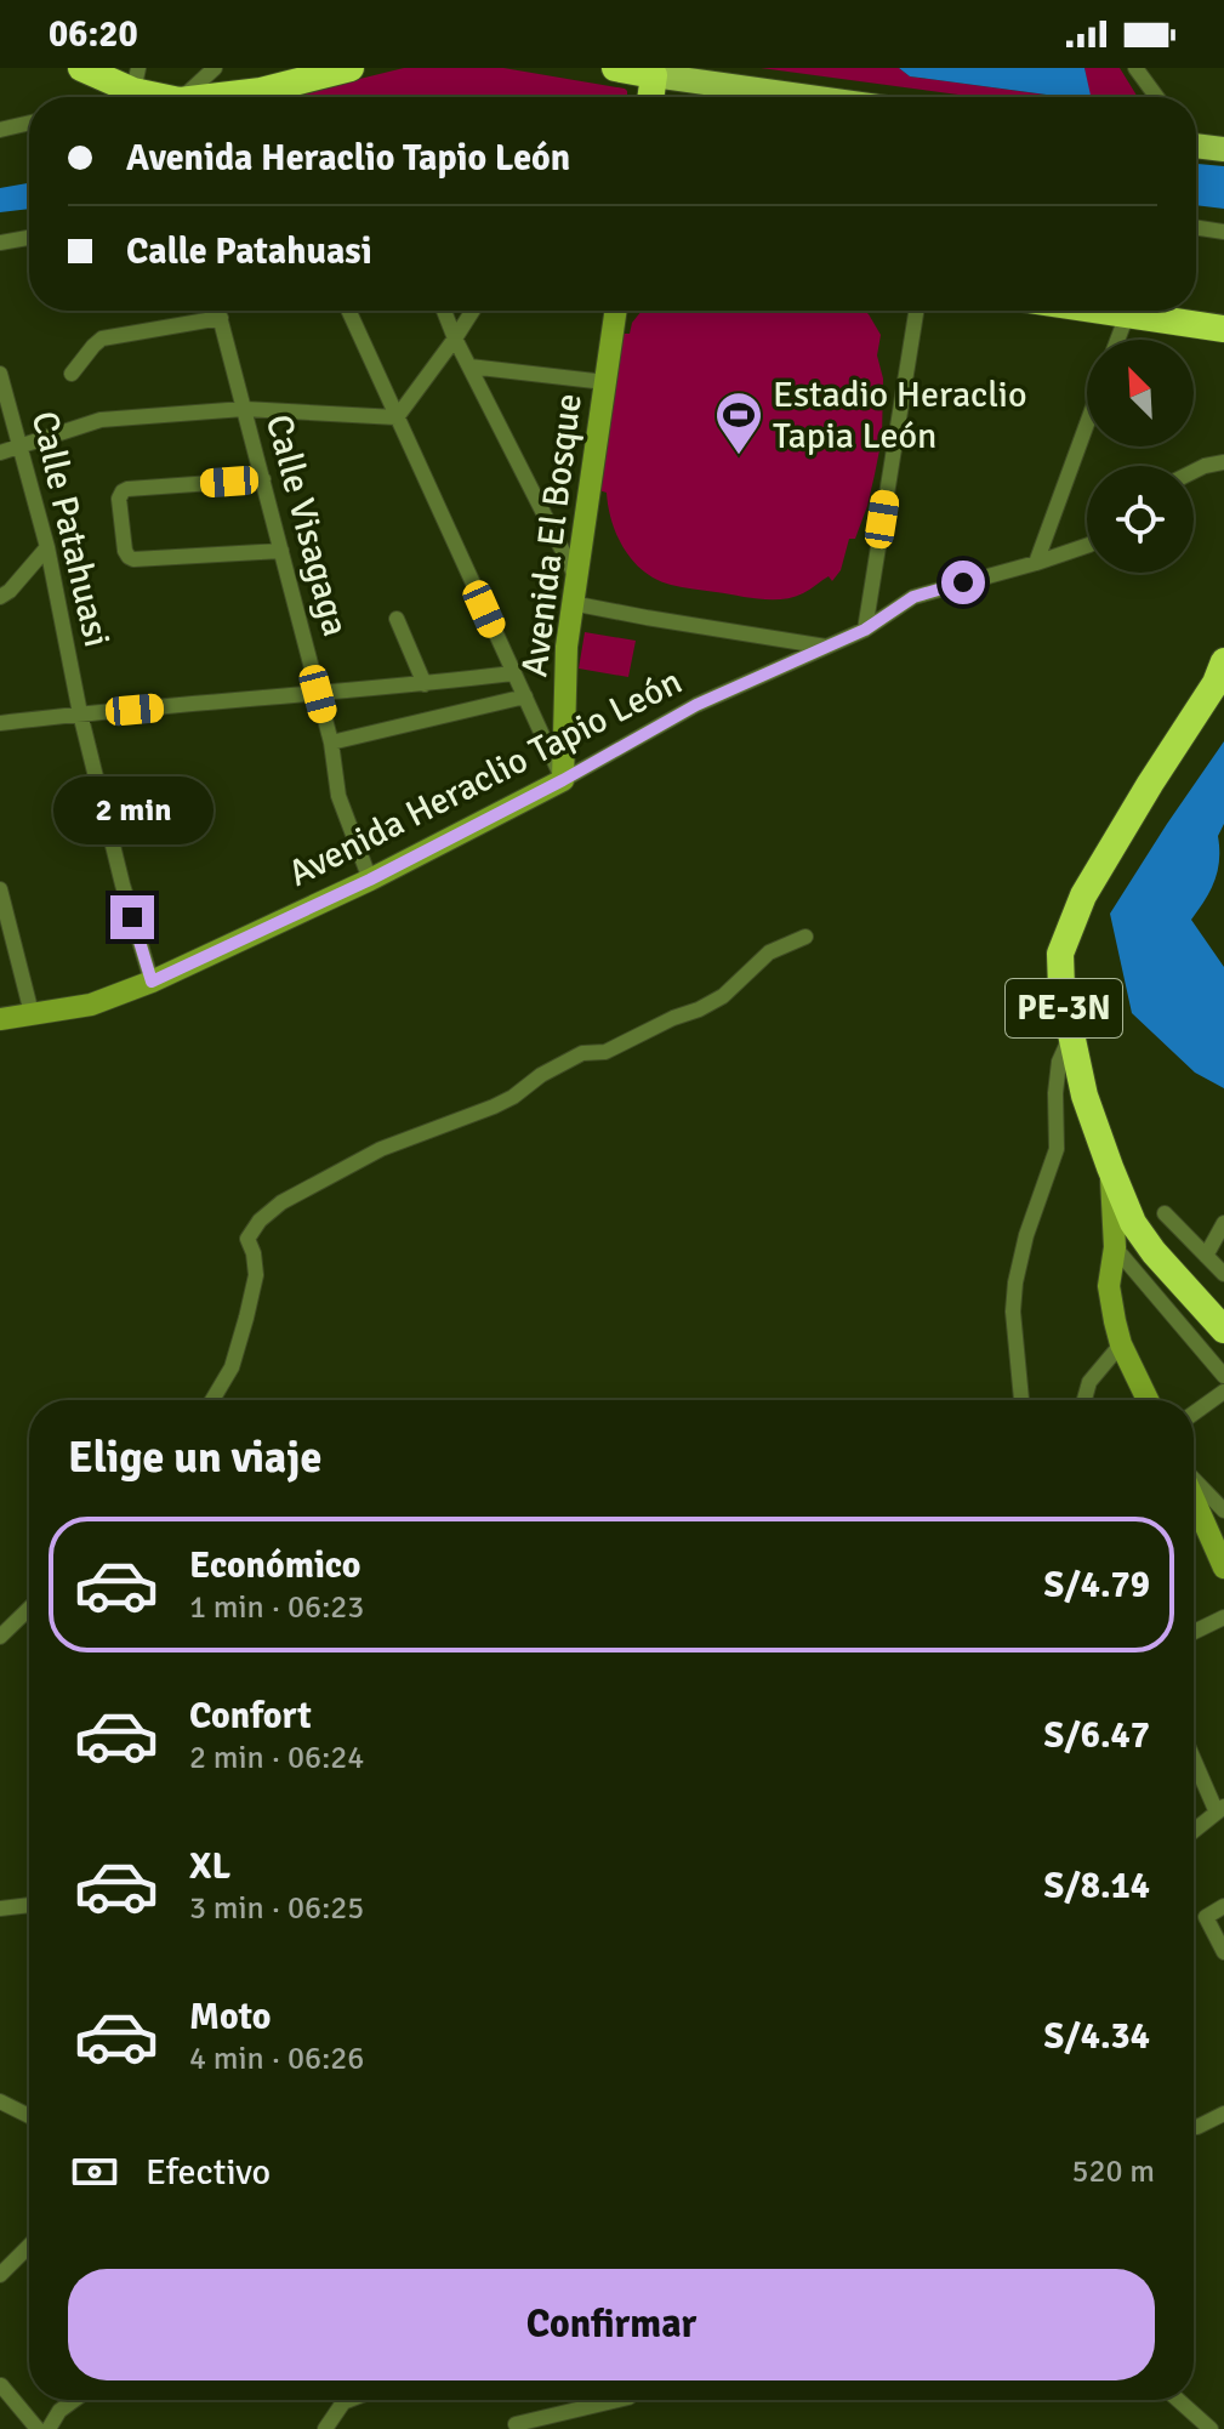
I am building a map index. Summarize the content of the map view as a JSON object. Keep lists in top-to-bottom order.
{
  "streets": {
    "highway": ["PE-3N"],
    "street": [
      "Calle Visagaga",
      "Calle Patahuasi",
      "Avenida El Bosque",
      "Avenida Heraclio Tapio León"
    ]
  },
  "crossings": [
    ["Calle Visagaga", "Avenida Heraclio Tapio León"],
    ["Calle Patahuasi", "Avenida Heraclio Tapio León"],
    ["Avenida El Bosque", "Avenida Heraclio Tapio León"]
  ],
  "places": {
    "sports": ["Estadio Heraclio Tapia León"]
  },
  "north": "top left",
  "page": {
    "status": "06:20",
    "banner": ["Avenida Heraclio Tapio León", "Calle Patahuasi"],
    "bubble": "2 min",
    "heading": "Elige un viaje",
    "list": [
      {
        "name": "Económico",
        "note": "1 min · 06:23",
        "value": "S/4.79"
      },
      {
        "name": "Confort",
        "note": "2 min · 06:24",
        "value": "S/6.47"
      },
      {
        "name": "XL",
        "note": "3 min · 06:25",
        "value": "S/8.14"
      },
      {
        "name": "Moto",
        "note": "4 min · 06:26",
        "value": "S/4.34"
      }
    ],
    "pay": ["Efectivo", "520 m"],
    "buttons": "Confirmar"
  }
}
